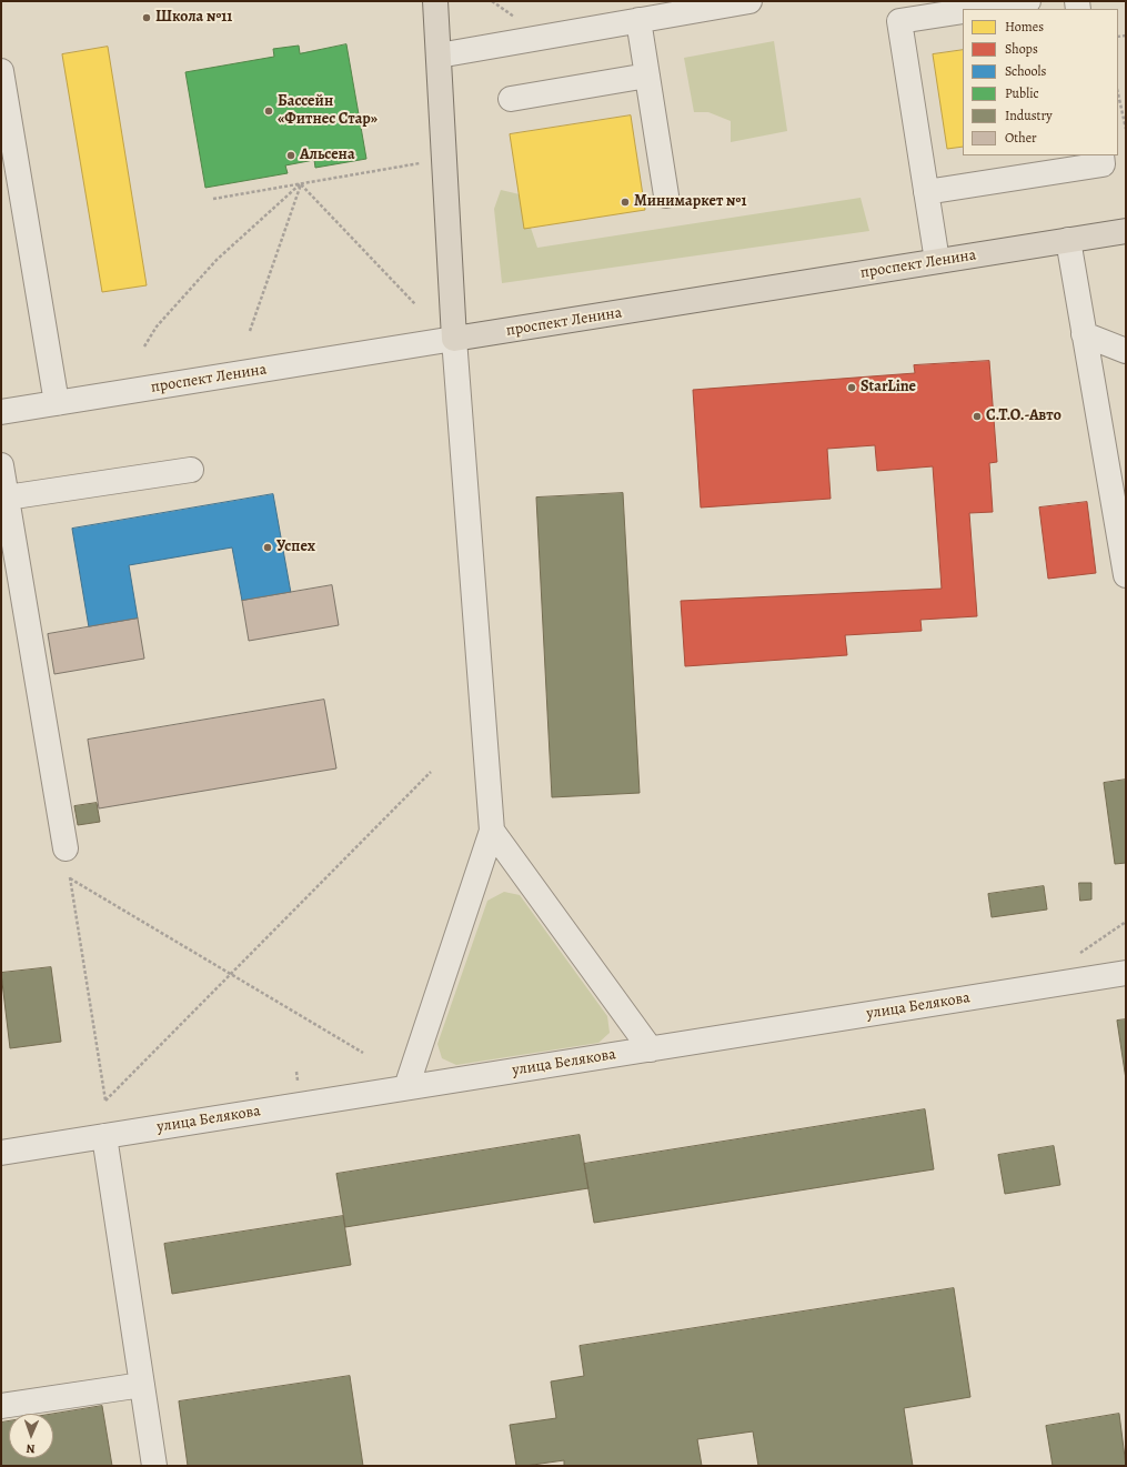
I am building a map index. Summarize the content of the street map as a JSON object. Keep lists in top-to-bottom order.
{
  "streets": {
    "main road": ["проспект Ленина"],
    "street": ["улица Белякова"]
  },
  "places": [
    "Школа №11",
    "Бассейн «Фитнес Стар»",
    "Альсена",
    "Минимаркет №1",
    "StarLine",
    "С.Т.О.-Авто",
    "Успех"
  ],
  "legend": [
    "Homes",
    "Shops",
    "Schools",
    "Public",
    "Industry",
    "Other"
  ],
  "north": "bottom"
}
